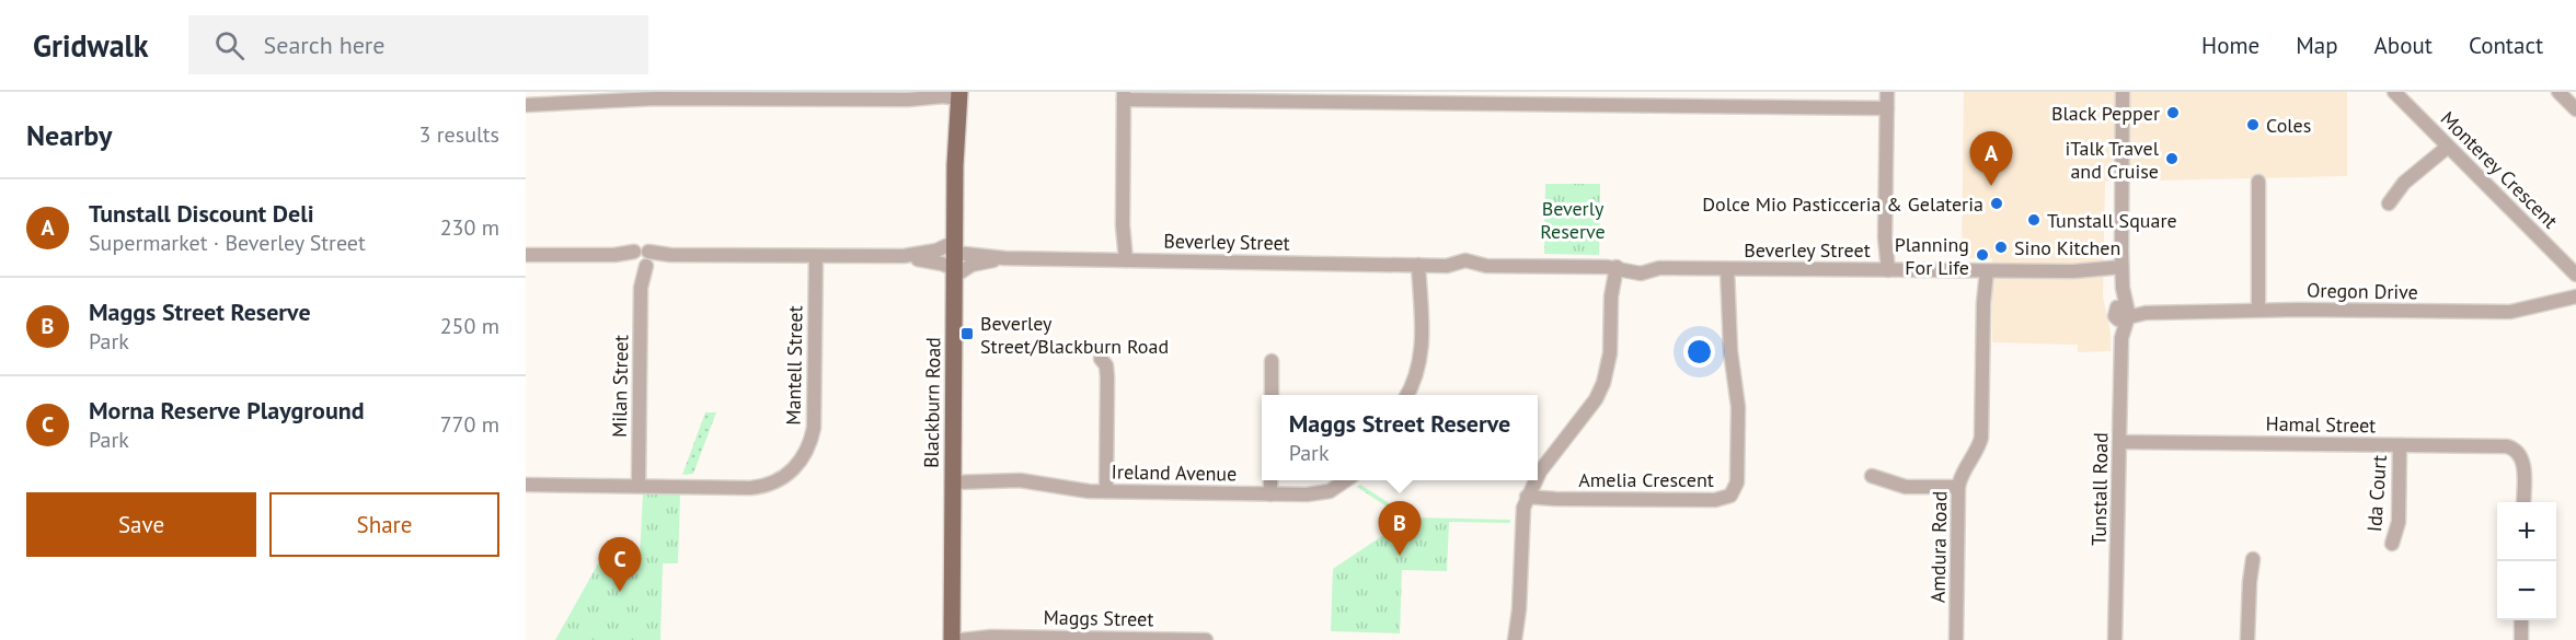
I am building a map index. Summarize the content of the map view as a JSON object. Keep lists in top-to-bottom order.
{
  "streets": {
    "main road": ["Blackburn Road"],
    "street": [
      "Monterey Crescent",
      "Beverley Street",
      "Oregon Drive",
      "Mantell Street",
      "Milan Street",
      "Hamal Street",
      "Ireland Avenue",
      "Amelia Crescent",
      "Tunstall Road",
      "Ida Court",
      "Amdura Road",
      "Maggs Street"
    ]
  },
  "crossings": [
    ["Beverley Street", "Mantell Street"],
    ["Beverley Street", "Milan Street"],
    ["Beverley Street", "Blackburn Road"],
    ["Beverley Street", "Amelia Crescent"],
    ["Beverley Street", "Tunstall Road"],
    ["Beverley Street", "Amdura Road"],
    ["Oregon Drive", "Tunstall Road"],
    ["Mantell Street", "Milan Street"],
    ["Blackburn Road", "Ireland Avenue"],
    ["Blackburn Road", "Maggs Street"],
    ["Hamal Street", "Tunstall Road"],
    ["Hamal Street", "Ida Court"]
  ],
  "parks": ["Beverly Reserve"],
  "places": {
    "other": [
      "Black Pepper",
      "Coles",
      "iTalk Travel and Cruise",
      "Dolce Mio Pasticceria & Gelateria",
      "Tunstall Square",
      "Sino Kitchen",
      "Planning For Life"
    ],
    "transit": ["Beverley Street/Blackburn Road"]
  },
  "page": {
    "header": "Gridwalk",
    "search": "Search here",
    "nav": [
      "Home",
      "Map",
      "About",
      "Contact"
    ],
    "heading": ["Nearby", "3 results"],
    "pins": ["A", "B", "C"],
    "list": [
      {
        "mark": "A",
        "name": "Tunstall Discount Deli",
        "note": "Supermarket · Beverley Street",
        "value": "230 m"
      },
      {
        "mark": "B",
        "name": "Maggs Street Reserve",
        "note": "Park",
        "value": "250 m"
      },
      {
        "mark": "C",
        "name": "Morna Reserve Playground",
        "note": "Park",
        "value": "770 m"
      }
    ],
    "popup": ["Maggs Street Reserve", "Park"],
    "buttons": ["Save", "Share"],
    "map_buttons": ["+", "−"]
  }
}
